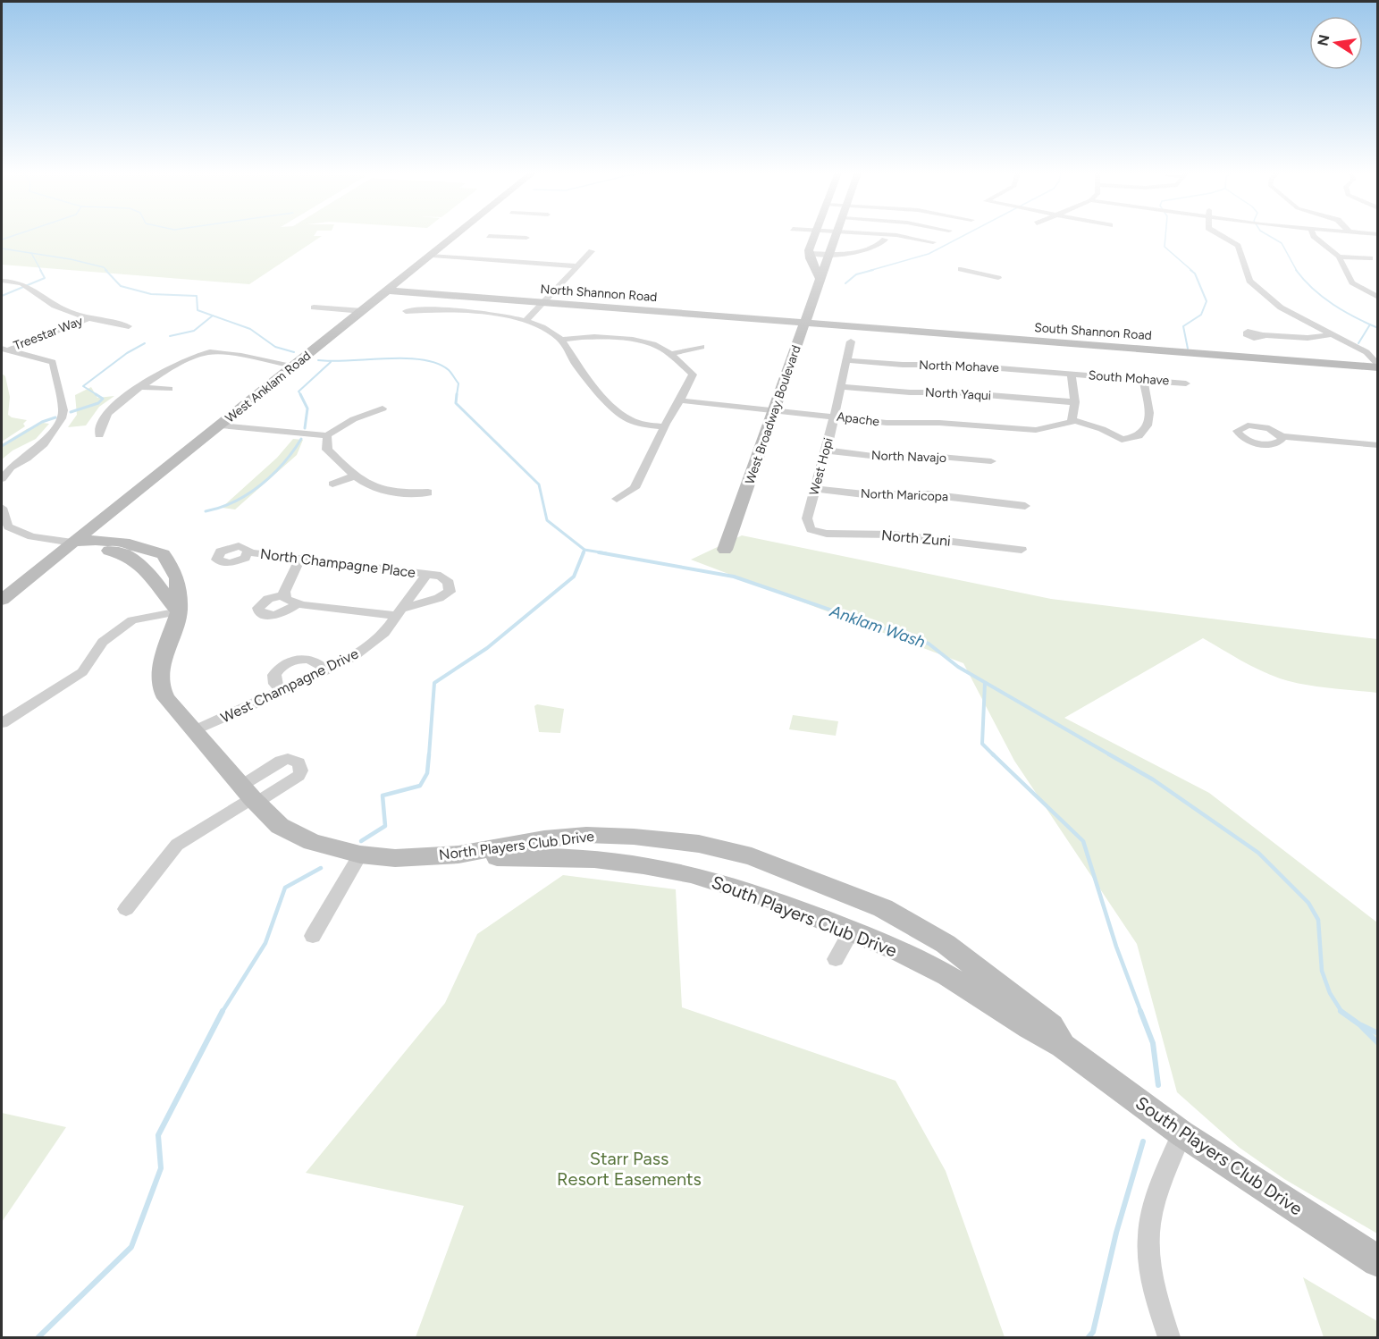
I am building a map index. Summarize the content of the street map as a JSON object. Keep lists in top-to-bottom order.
{
  "streets": {
    "street": [
      "North Shannon Road",
      "South Shannon Road",
      "Treestar Way",
      "North Mohave",
      "South Mohave",
      "West Anklam Road",
      "North Yaqui",
      "West Broadway Boulevard",
      "Apache",
      "North Navajo",
      "West Hopi",
      "North Maricopa",
      "North Zuni",
      "North Champagne Place",
      "West Champagne Drive",
      "North Players Club Drive",
      "South Players Club Drive"
    ]
  },
  "crossings": [
    ["North Shannon Road", "South Shannon Road"],
    ["North Shannon Road", "West Anklam Road"],
    ["North Shannon Road", "West Broadway Boulevard"],
    ["South Shannon Road", "West Broadway Boulevard"],
    ["North Mohave", "South Mohave"],
    ["North Mohave", "West Hopi"],
    ["North Yaqui", "West Hopi"],
    ["West Broadway Boulevard", "Apache"],
    ["Apache", "West Hopi"],
    ["North Navajo", "West Hopi"],
    ["West Hopi", "North Maricopa"],
    ["West Hopi", "North Zuni"],
    ["North Champagne Place", "West Champagne Drive"],
    ["West Champagne Drive", "North Players Club Drive"],
    ["North Players Club Drive", "South Players Club Drive"]
  ],
  "water": ["Anklam Wash"],
  "parks": ["Starr Pass Resort Easements"],
  "north": "left"
}
